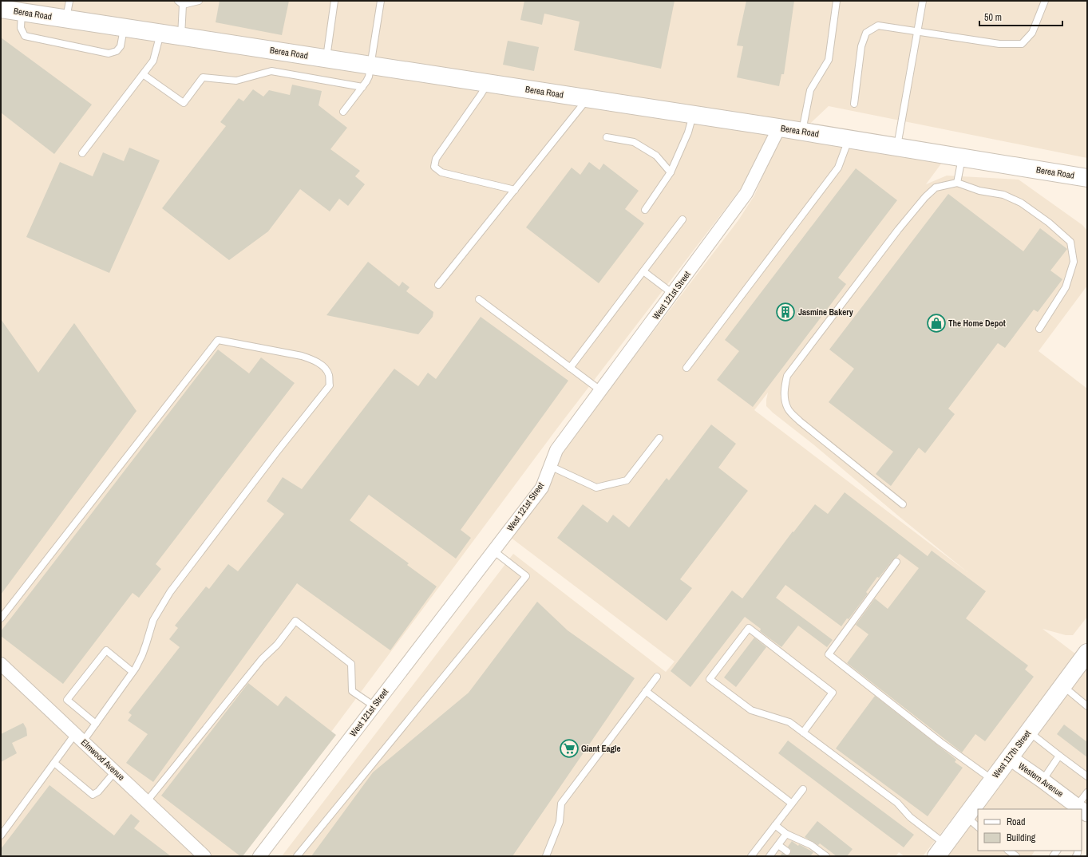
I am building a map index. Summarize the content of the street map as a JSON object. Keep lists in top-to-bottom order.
{
  "streets": {
    "main road": ["Berea Road", "West 117th Street"],
    "street": ["West 121st Street", "Elmwood Avenue", "Western Avenue"]
  },
  "crossings": [
    ["Berea Road", "West 121st Street"],
    ["West 117th Street", "Western Avenue"]
  ],
  "places": {
    "building": ["Jasmine Bakery"],
    "shop": ["The Home Depot"],
    "supermarket": ["Giant Eagle"]
  },
  "legend": ["Road", "Building"],
  "scale_bar": "50 m"
}
